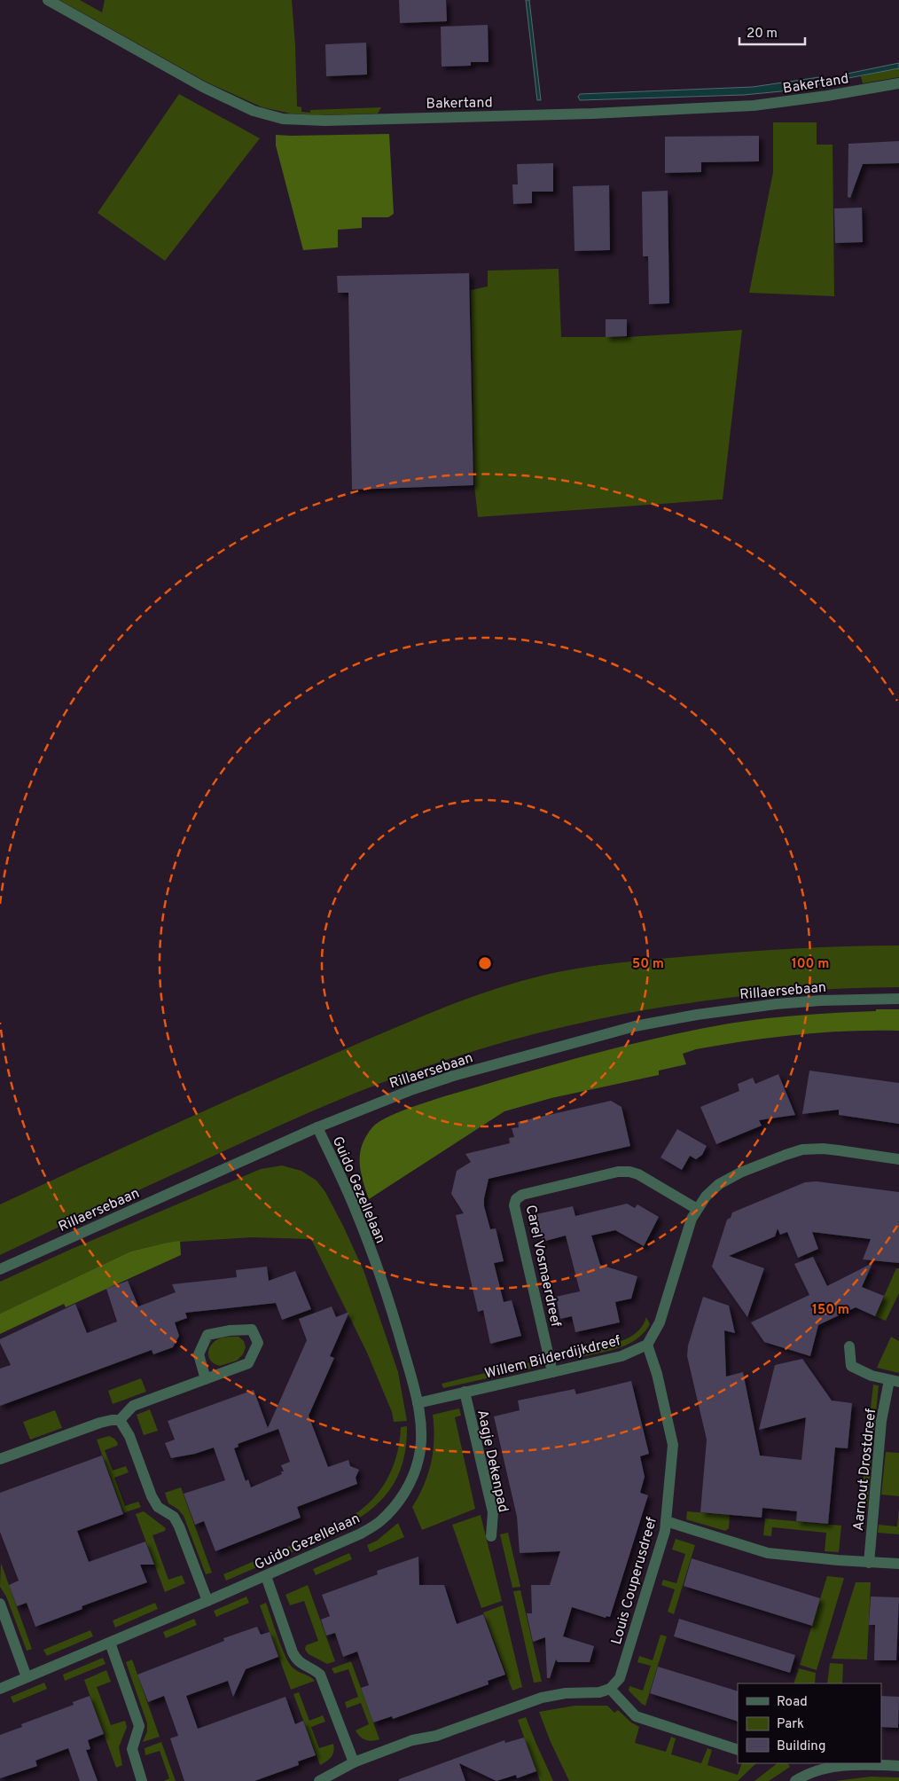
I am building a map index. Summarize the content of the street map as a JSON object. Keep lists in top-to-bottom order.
{
  "streets": {
    "street": [
      "Bakertand",
      "Rillaersebaan",
      "Guido Gezellelaan",
      "Carel Vosmaerdreef",
      "Willem Bilderdijkdreef",
      "Aagje Dekenpad",
      "Aarnout Drostdreef",
      "Louis Couperusdreef"
    ]
  },
  "crossings": [
    ["Rillaersebaan", "Guido Gezellelaan"],
    ["Guido Gezellelaan", "Willem Bilderdijkdreef"],
    ["Carel Vosmaerdreef", "Willem Bilderdijkdreef"],
    ["Willem Bilderdijkdreef", "Aagje Dekenpad"],
    ["Willem Bilderdijkdreef", "Louis Couperusdreef"]
  ],
  "legend": ["Road", "Park", "Building"],
  "scale_bar": "20 m",
  "rings": ["50 m", "100 m", "150 m"]
}
